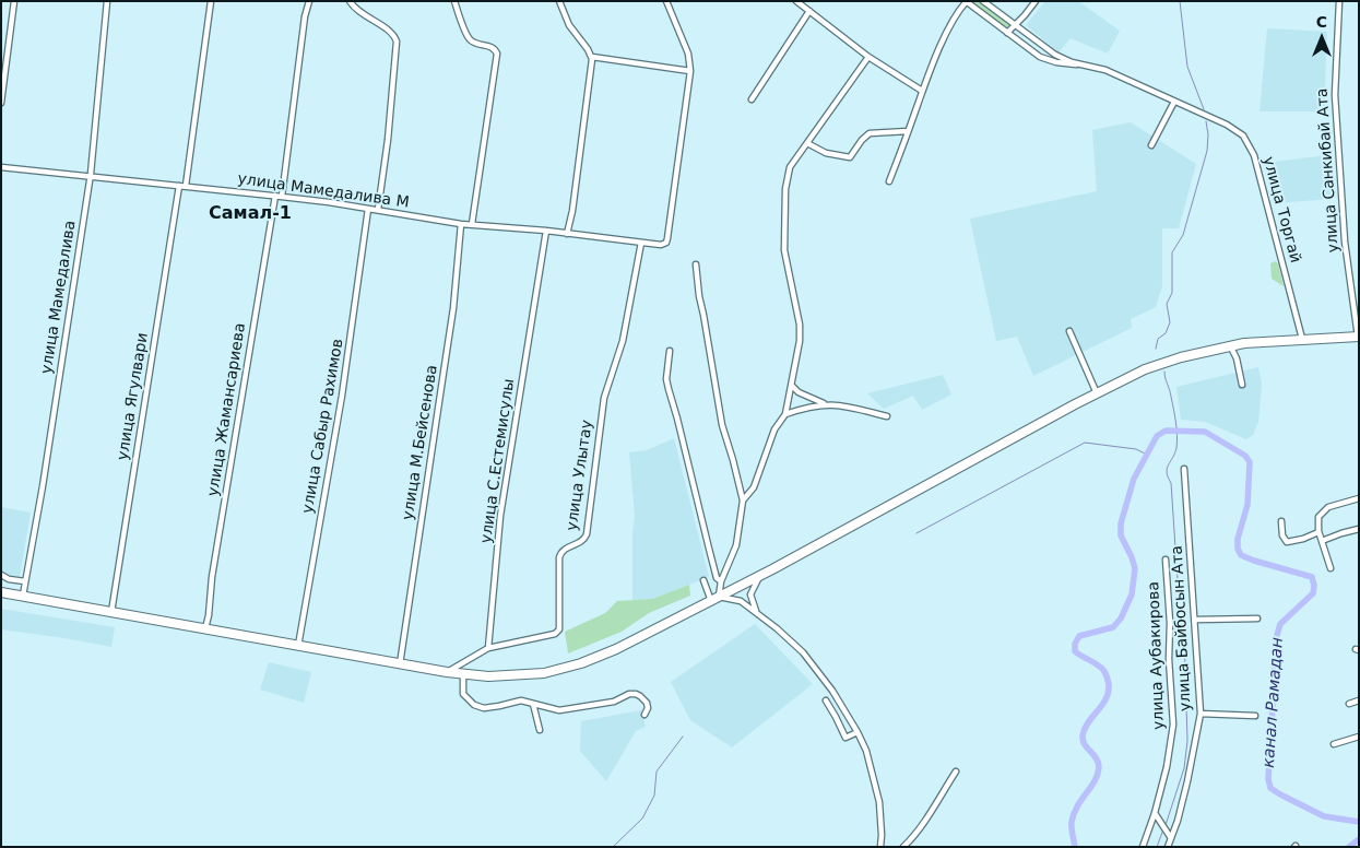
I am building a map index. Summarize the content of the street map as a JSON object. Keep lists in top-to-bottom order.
{
  "streets": {
    "street": [
      "улица Санкибай Ата",
      "улица Мамедалива М",
      "улица Торгай",
      "улица Мамедалива",
      "улица Ягулвари",
      "улица Жамансариева",
      "улица Сабыр Рахимов",
      "улица М.Бейсенова",
      "улица С.Естемисулы",
      "улица Улытау",
      "улица Байбосын Ата",
      "улица Аубакирова"
    ]
  },
  "crossings": [
    ["улица Мамедалива М", "улица Мамедалива"],
    ["улица Мамедалива М", "улица Ягулвари"],
    ["улица Мамедалива М", "улица Жамансариева"],
    ["улица Мамедалива М", "улица Сабыр Рахимов"],
    ["улица Мамедалива М", "улица М.Бейсенова"],
    ["улица Мамедалива М", "улица С.Естемисулы"],
    ["улица Мамедалива М", "улица Улытау"],
    ["улица С.Естемисулы", "улица Улытау"]
  ],
  "districts": ["Самал-1"],
  "water": ["канал Рамадан"],
  "north": "top"
}
